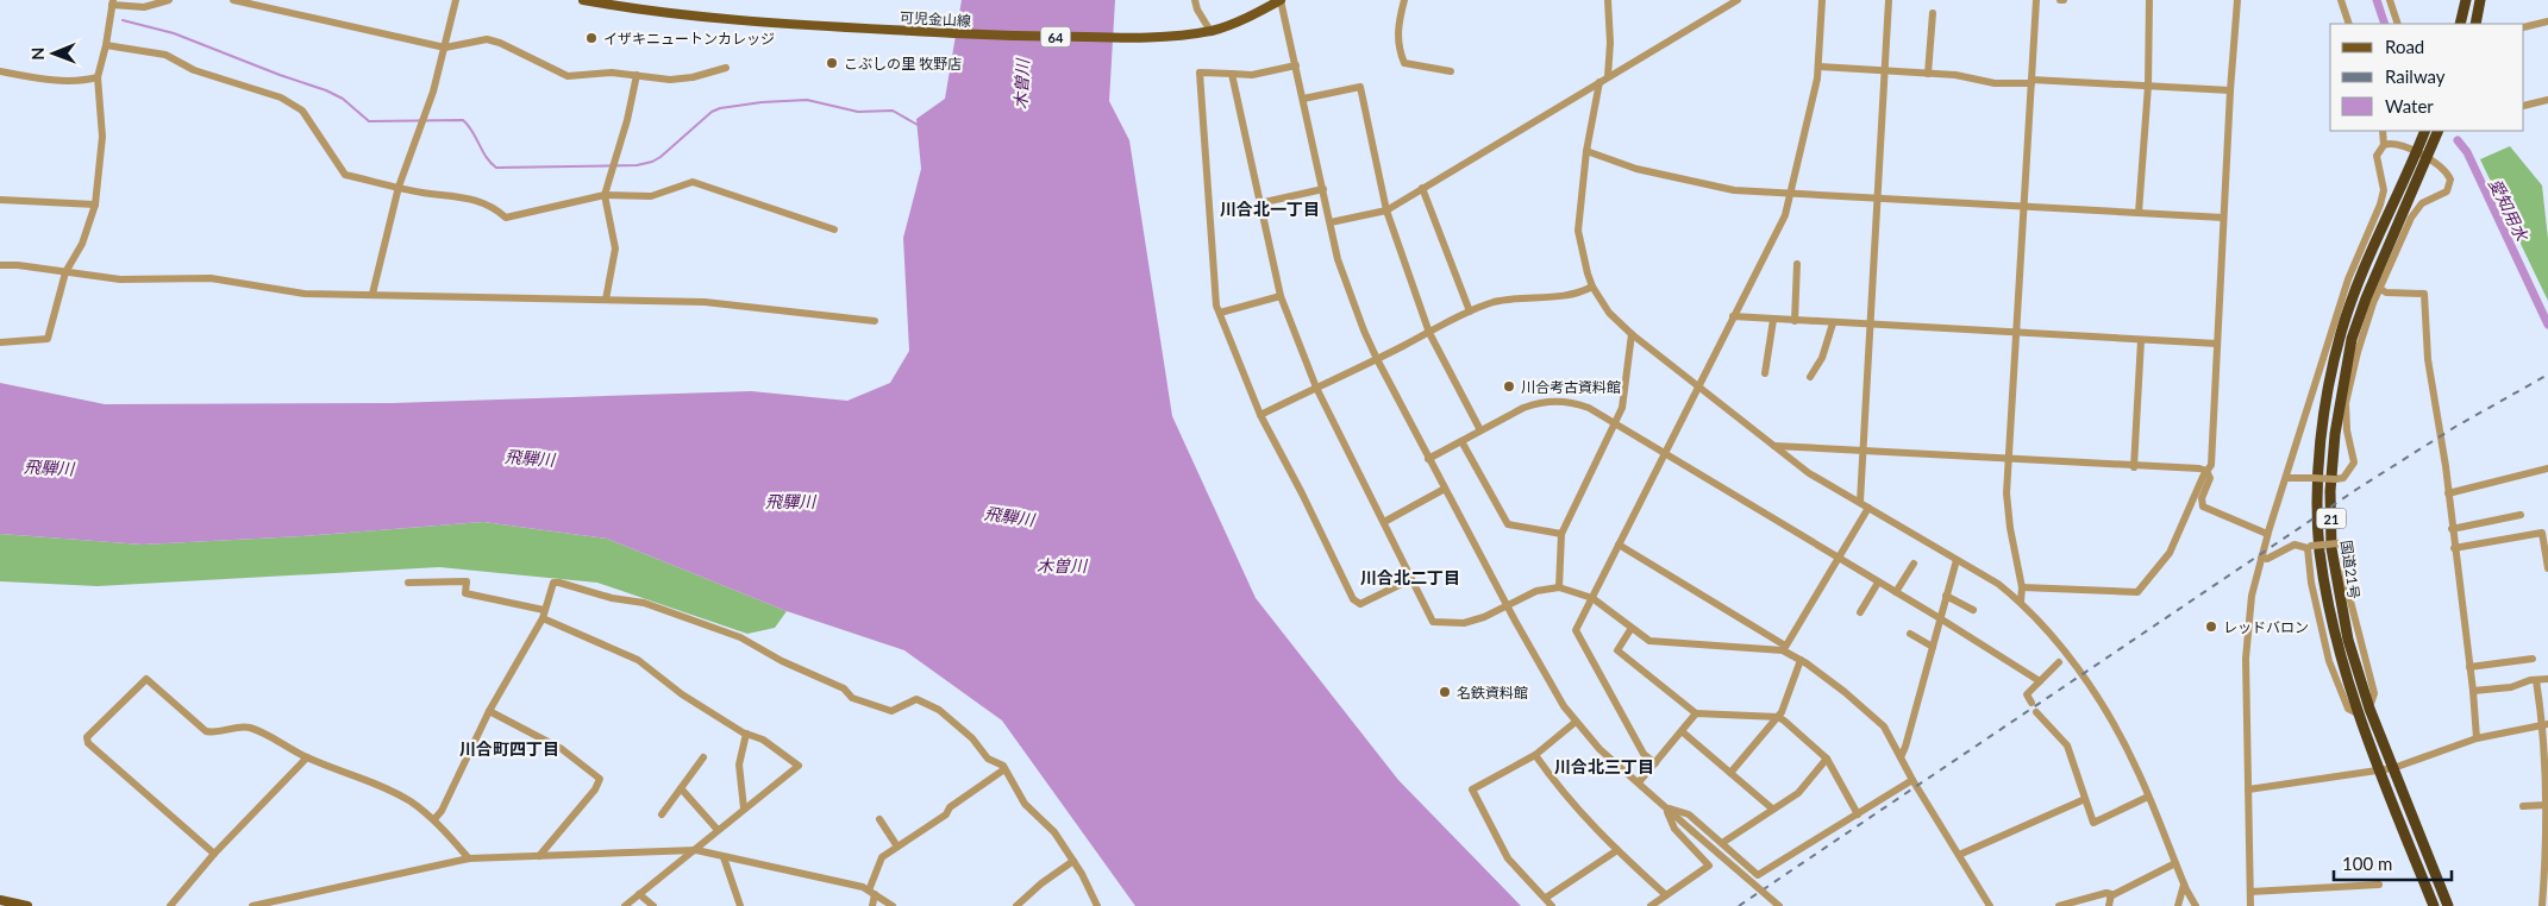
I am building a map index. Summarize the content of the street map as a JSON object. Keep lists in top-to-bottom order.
{
  "streets": {
    "highway": ["21", "国道21号"],
    "main road": ["可児金山線", "64"]
  },
  "districts": [
    "川合北一丁目",
    "川合北二丁目",
    "川合町四丁目",
    "川合北三丁目"
  ],
  "water": [
    "木曽川",
    "愛知用水",
    "飛騨川",
    "飛驒川"
  ],
  "places": [
    "イザキニュートンカレッジ",
    "こぶしの里 牧野店",
    "川合考古資料館",
    "レッドバロン",
    "名鉄資料館"
  ],
  "legend": ["Road", "Railway", "Water"],
  "scale_bar": "100 m",
  "north": "left"
}
